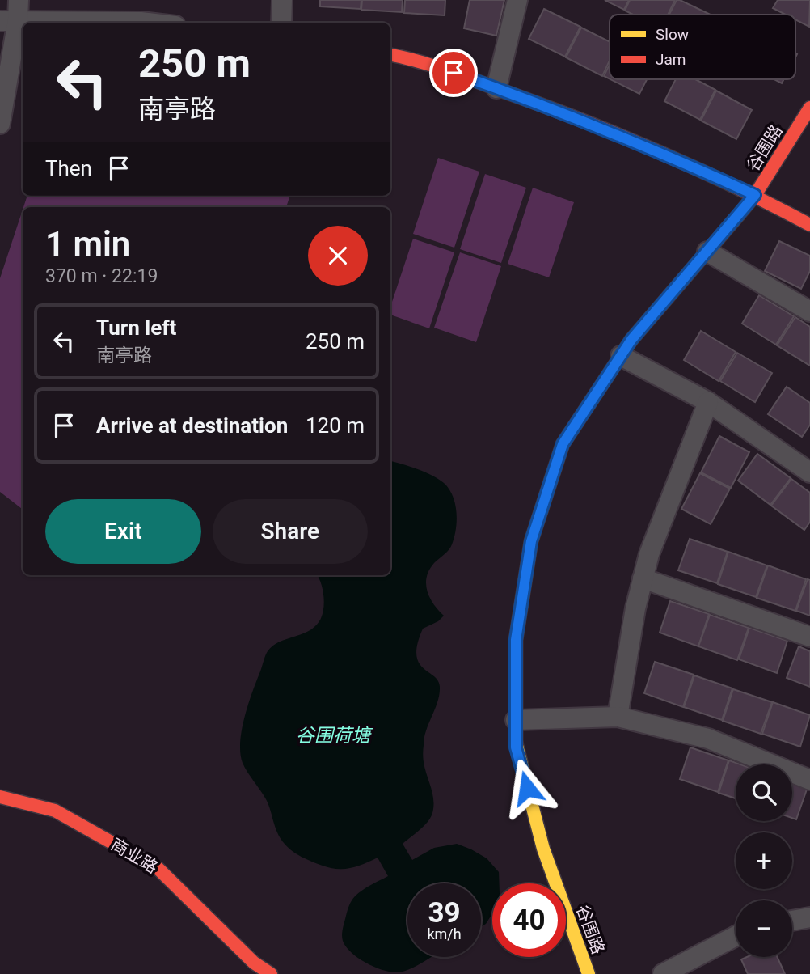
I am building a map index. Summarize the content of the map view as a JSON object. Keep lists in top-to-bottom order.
{
  "streets": {
    "street": ["谷围路", "商业路"]
  },
  "water": ["谷围荷塘"],
  "legend": ["Slow", "Jam"],
  "page": {
    "turn": ["250 m", "南亭路"],
    "then": "Then",
    "heading": ["1 min", "370 m · 22:19"],
    "list": [
      {
        "name": "Turn left",
        "note": "南亭路",
        "value": "250 m"
      },
      {
        "name": "Arrive at destination",
        "value": "120 m"
      }
    ],
    "buttons": ["Exit", "Share"],
    "map_buttons": ["+", "−"],
    "speed": "39 km/h",
    "limit": "40"
  }
}
